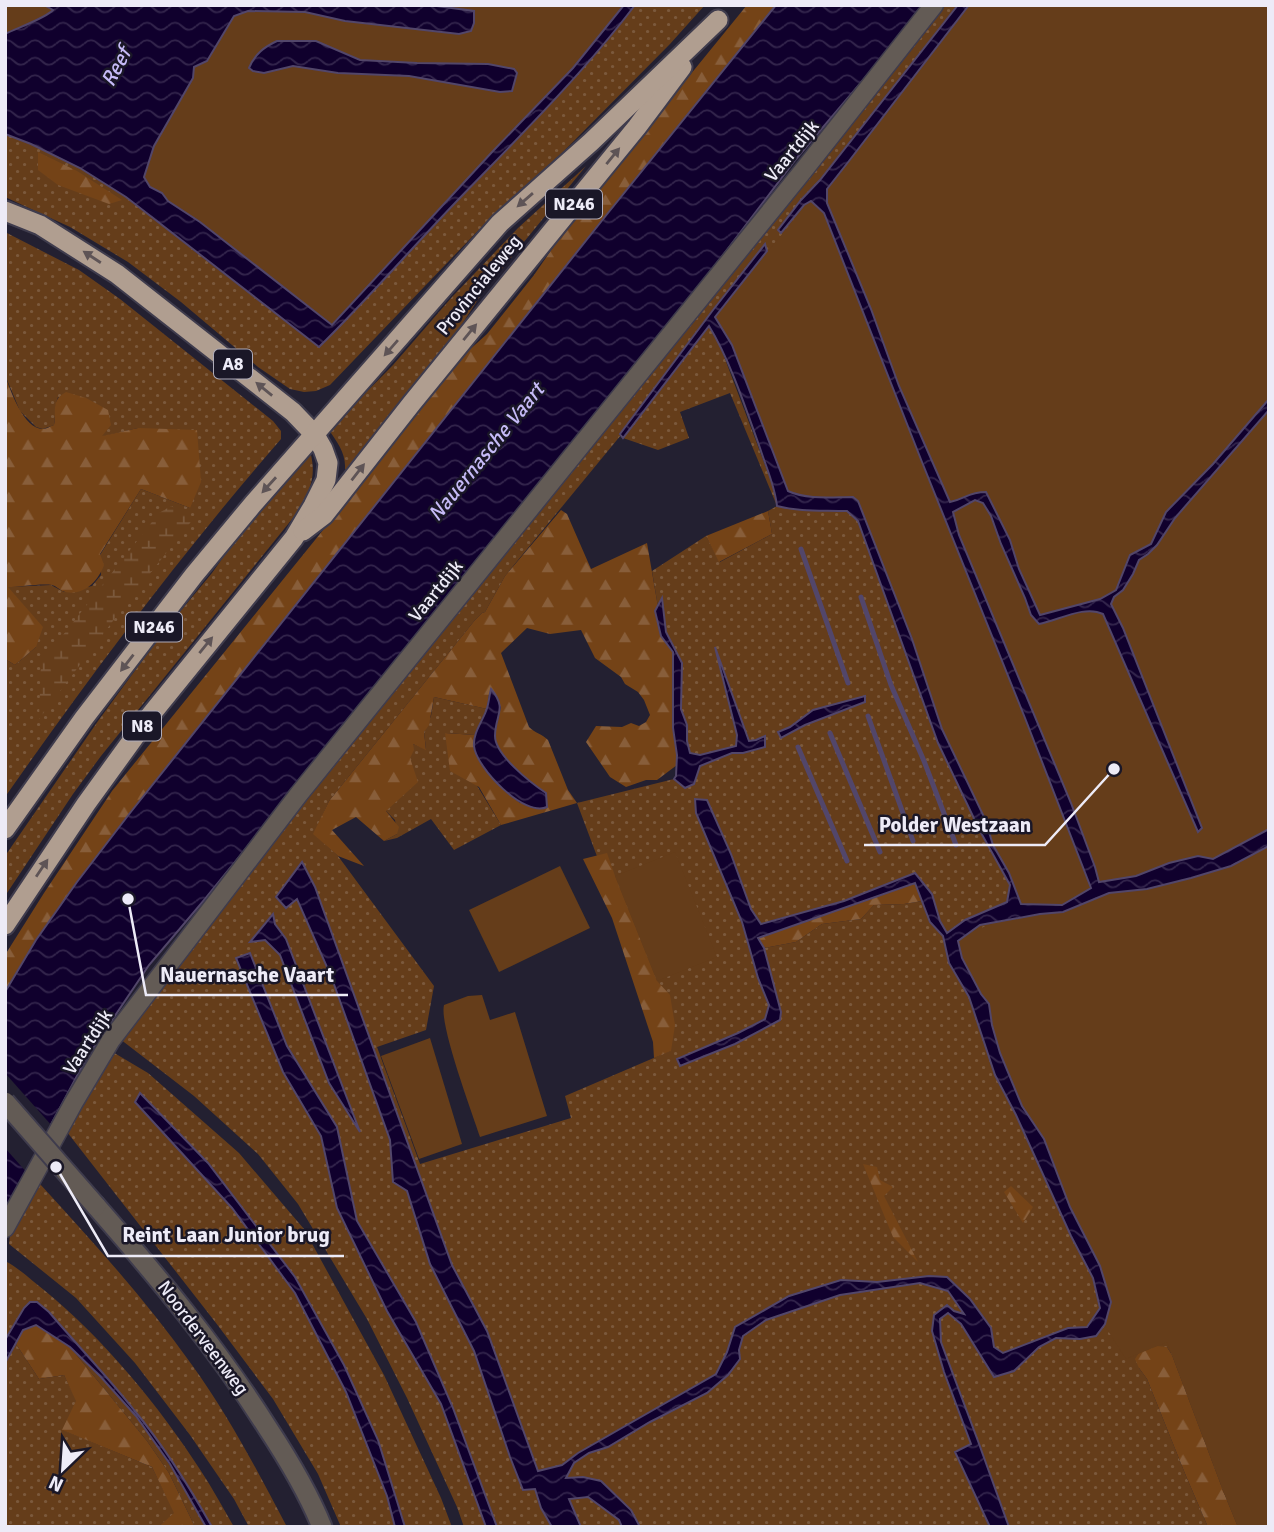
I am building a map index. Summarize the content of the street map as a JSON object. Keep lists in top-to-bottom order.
{
  "streets": {
    "highway": [
      "N246",
      "Provincialeweg",
      "A8",
      "N8"
    ],
    "street": ["Vaartdijk", "Noorderveenweg"]
  },
  "crossings": [
    ["N246", "Provincialeweg"],
    ["N246", "A8"],
    ["Provincialeweg", "A8"],
    ["Provincialeweg", "N8"],
    ["A8", "N8"]
  ],
  "water": ["Reef", "Nauernasche Vaart"],
  "places": ["Polder Westzaan", "Nauernasche Vaart", "Reint Laan Junior brug"],
  "north": "bottom left"
}
